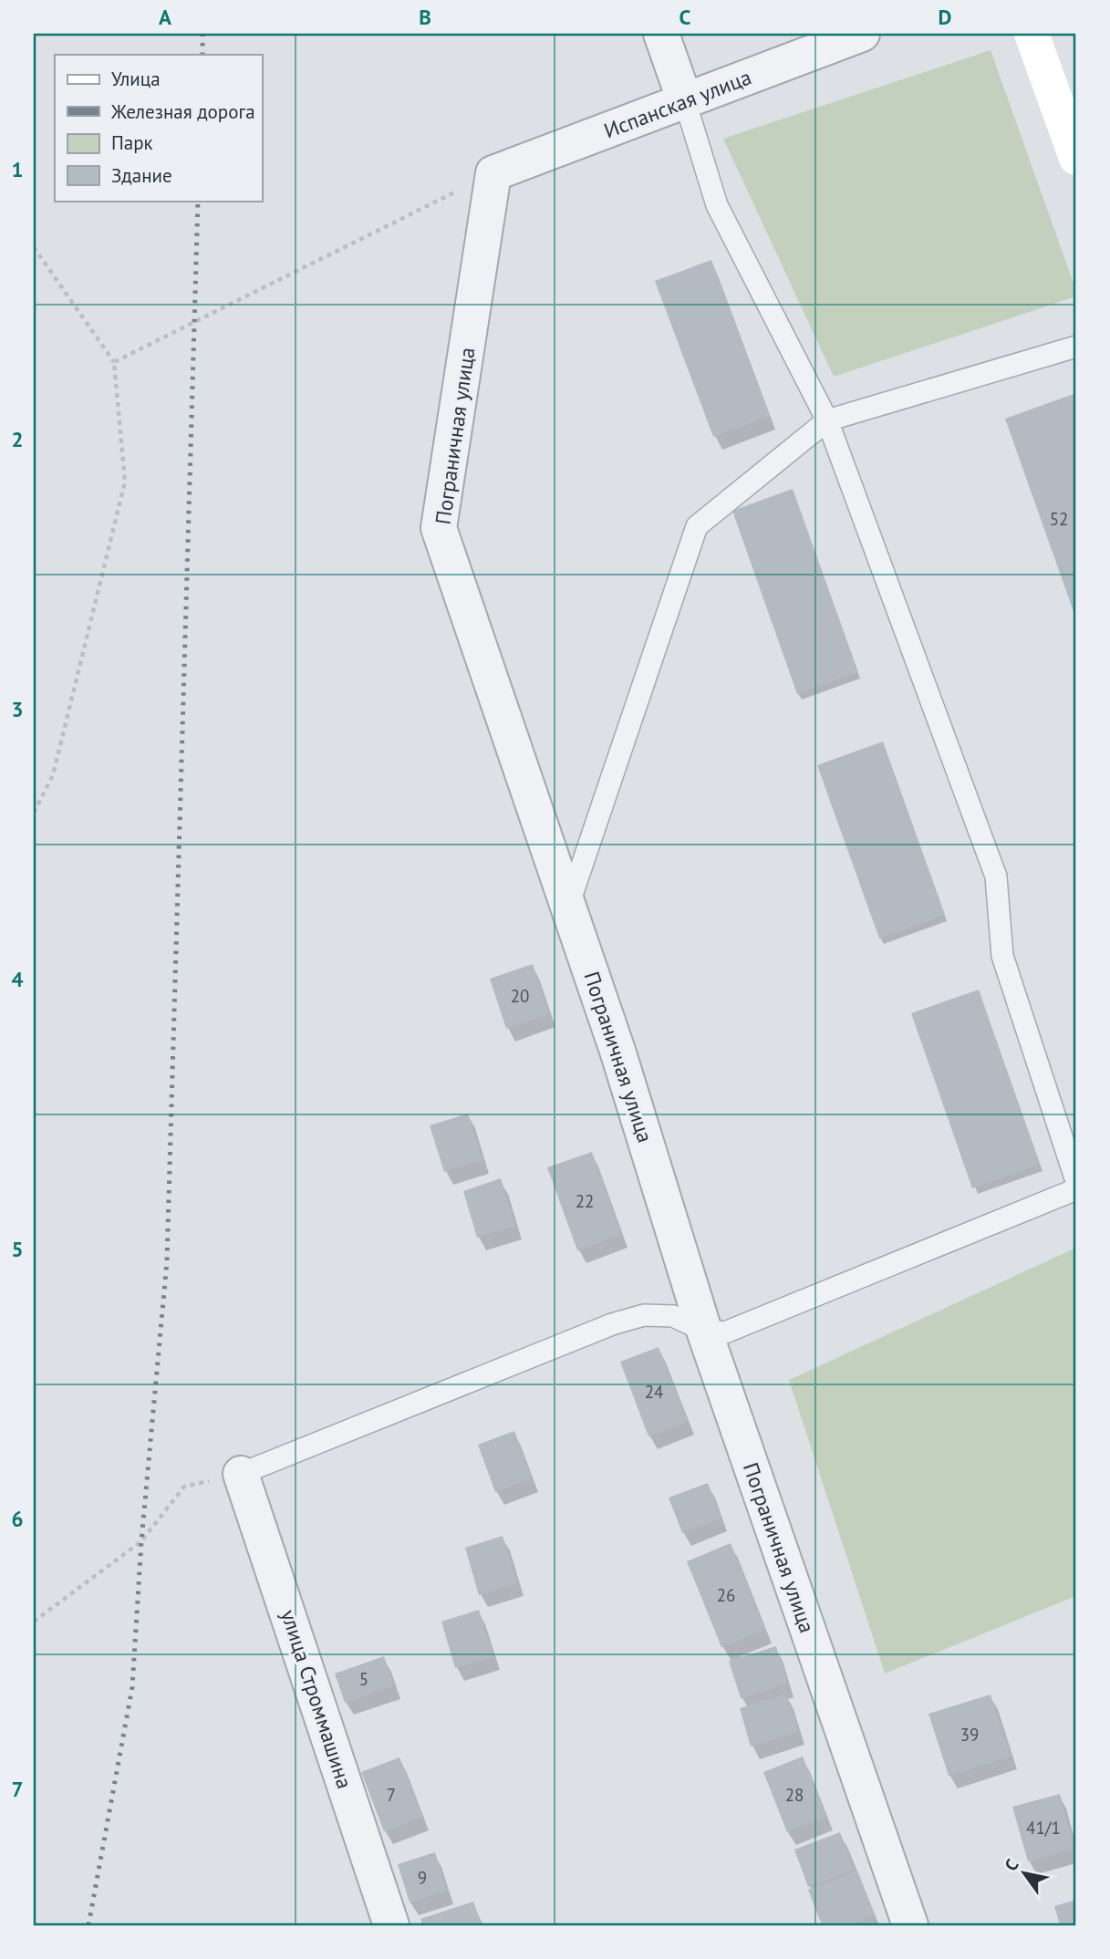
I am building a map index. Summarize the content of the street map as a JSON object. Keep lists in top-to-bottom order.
{
  "streets": {
    "street": ["Испанская улица", "Пограничная улица", "улица Строммашина"]
  },
  "crossings": [
    ["Испанская улица", "Пограничная улица"]
  ],
  "house_numbers": [
    "52",
    "20",
    "22",
    "24",
    "26",
    "5",
    "39",
    "7",
    "28",
    "41/1",
    "9"
  ],
  "legend": [
    "Улица",
    "Железная дорога",
    "Парк",
    "Здание"
  ],
  "north": "top left",
  "grid": {
    "columns": [
      "A",
      "B",
      "C",
      "D"
    ],
    "rows": [
      "1",
      "2",
      "3",
      "4",
      "5",
      "6",
      "7"
    ]
  }
}
